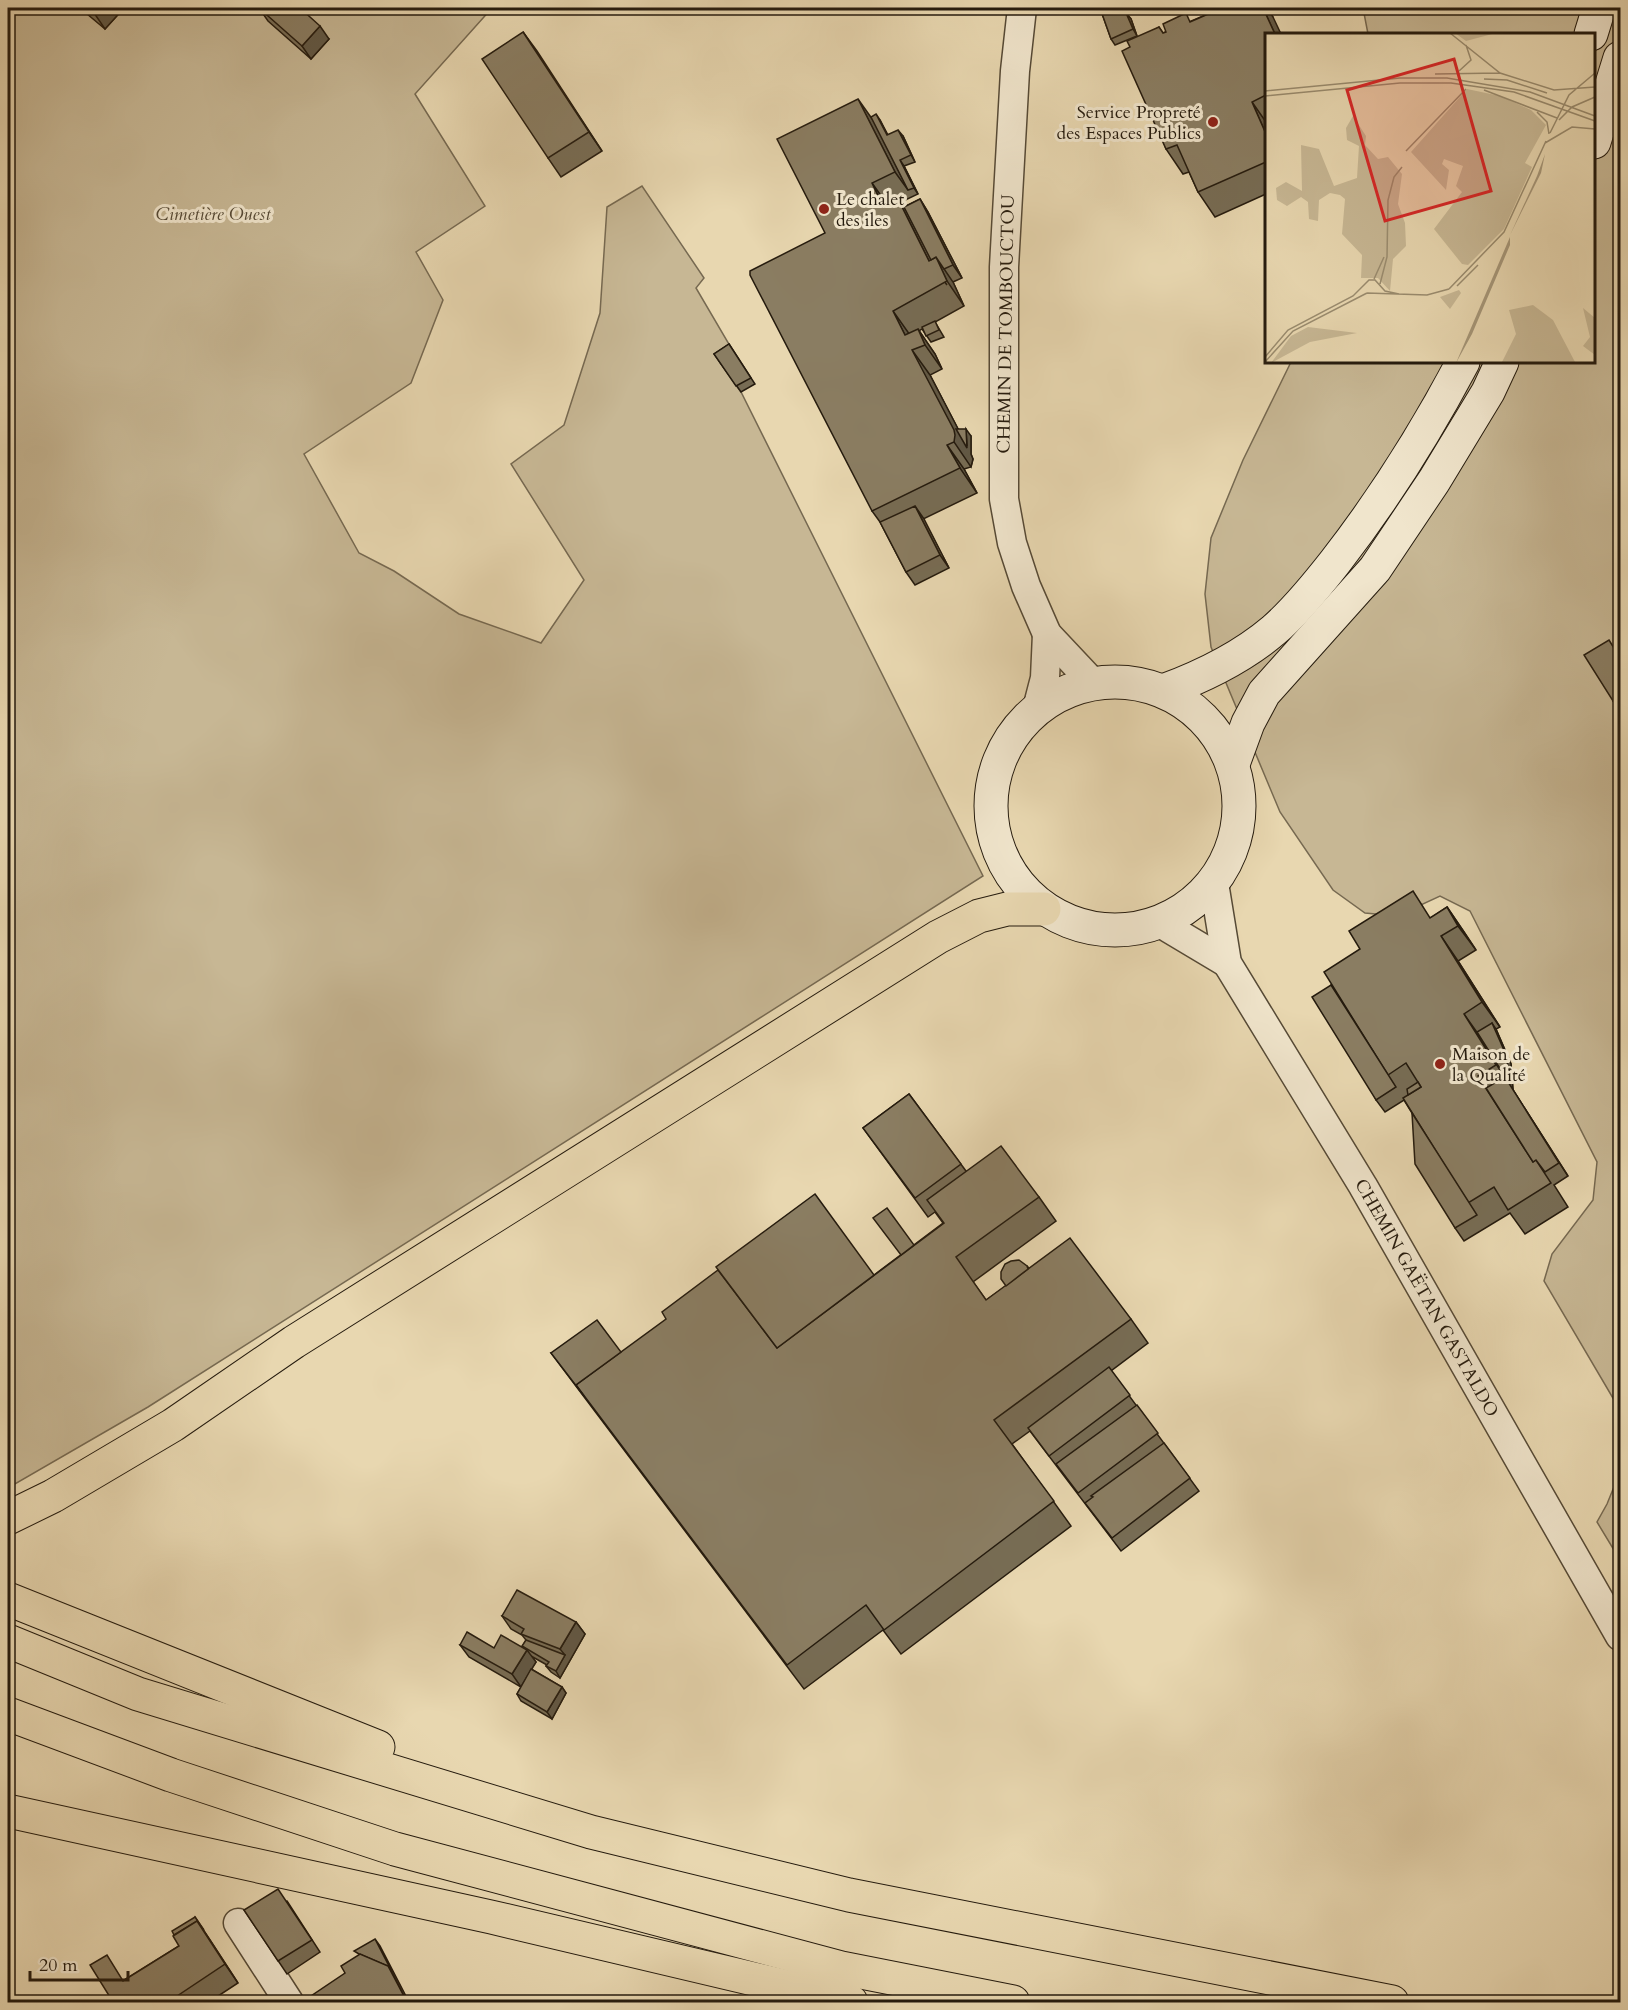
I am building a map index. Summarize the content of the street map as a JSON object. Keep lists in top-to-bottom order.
{
  "streets": {
    "street": ["CHEMIN DE TOMBOUCTOU", "CHEMIN GAËTAN GASTALDO"]
  },
  "parks": ["Cimetière Ouest"],
  "places": ["Service Propreté des Espaces Publics", "Le chalet des iles", "Maison de la Qualité"],
  "scale_bar": "20 m"
}
